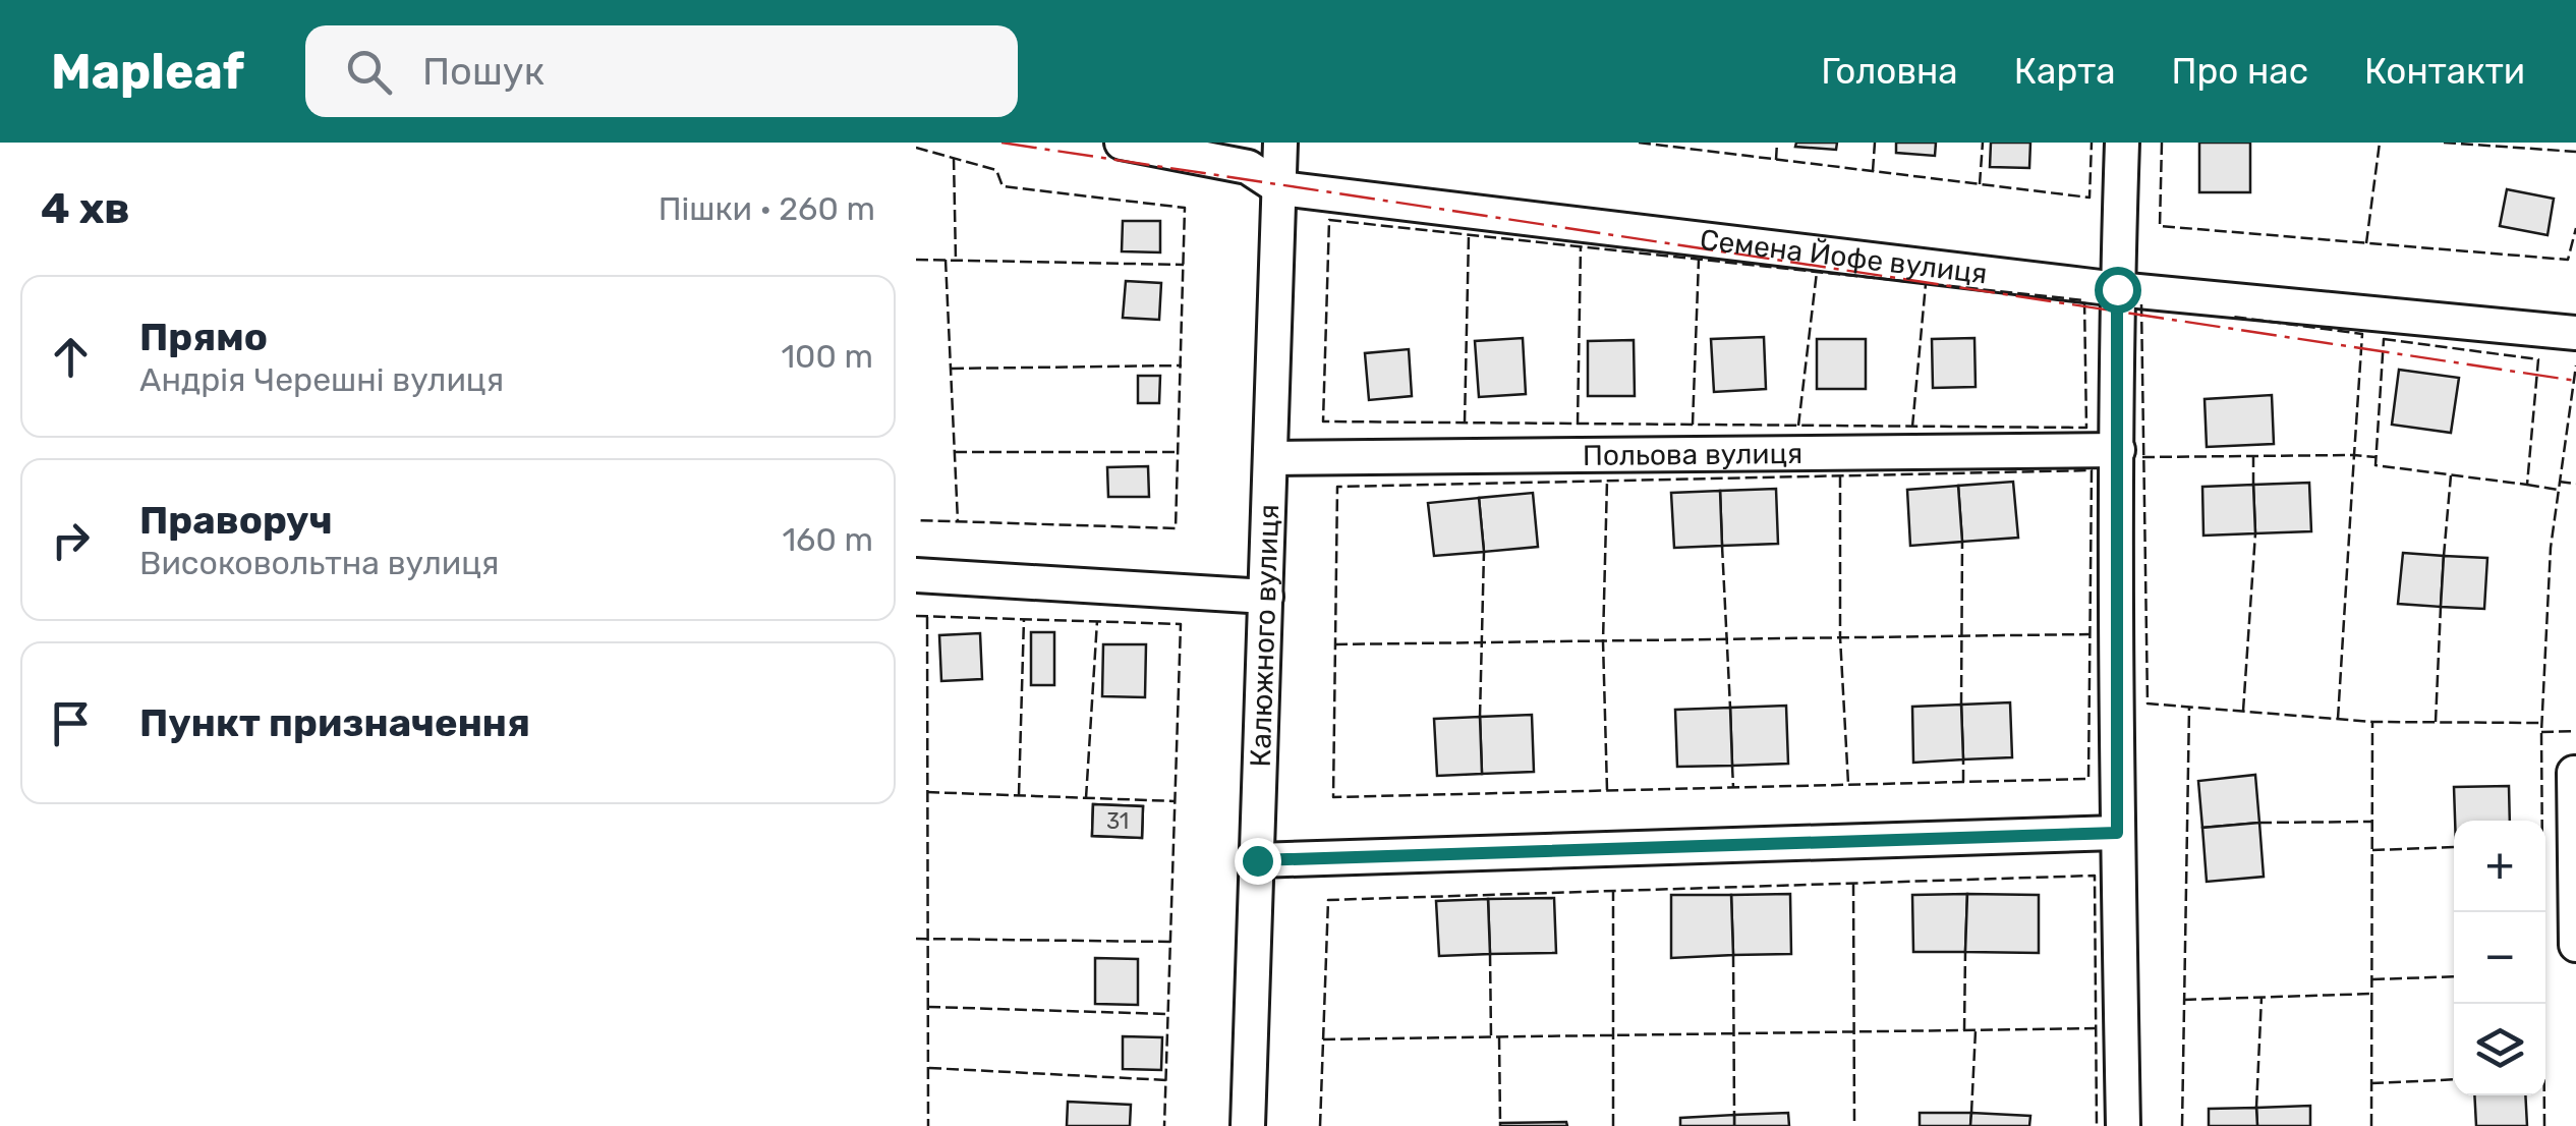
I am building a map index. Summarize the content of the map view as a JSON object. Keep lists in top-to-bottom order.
{
  "streets": {
    "street": ["Семена Йофе вулиця", "Польова вулиця", "Калюжного вулиця"]
  },
  "crossings": [
    ["Семена Йофе вулиця", "Калюжного вулиця"],
    ["Польова вулиця", "Калюжного вулиця"]
  ],
  "house_numbers": ["31"],
  "page": {
    "header": "Mapleaf",
    "search": "Пошук",
    "nav": [
      "Головна",
      "Карта",
      "Про нас",
      "Контакти"
    ],
    "heading": ["4 хв", "Пішки · 260 m"],
    "list": [
      ["Прямо", "Андрія Черешні вулиця", "100 m"],
      ["Праворуч", "Високовольтна вулиця", "160 m"],
      "Пункт призначення"
    ],
    "map_buttons": ["+", "−"]
  }
}
